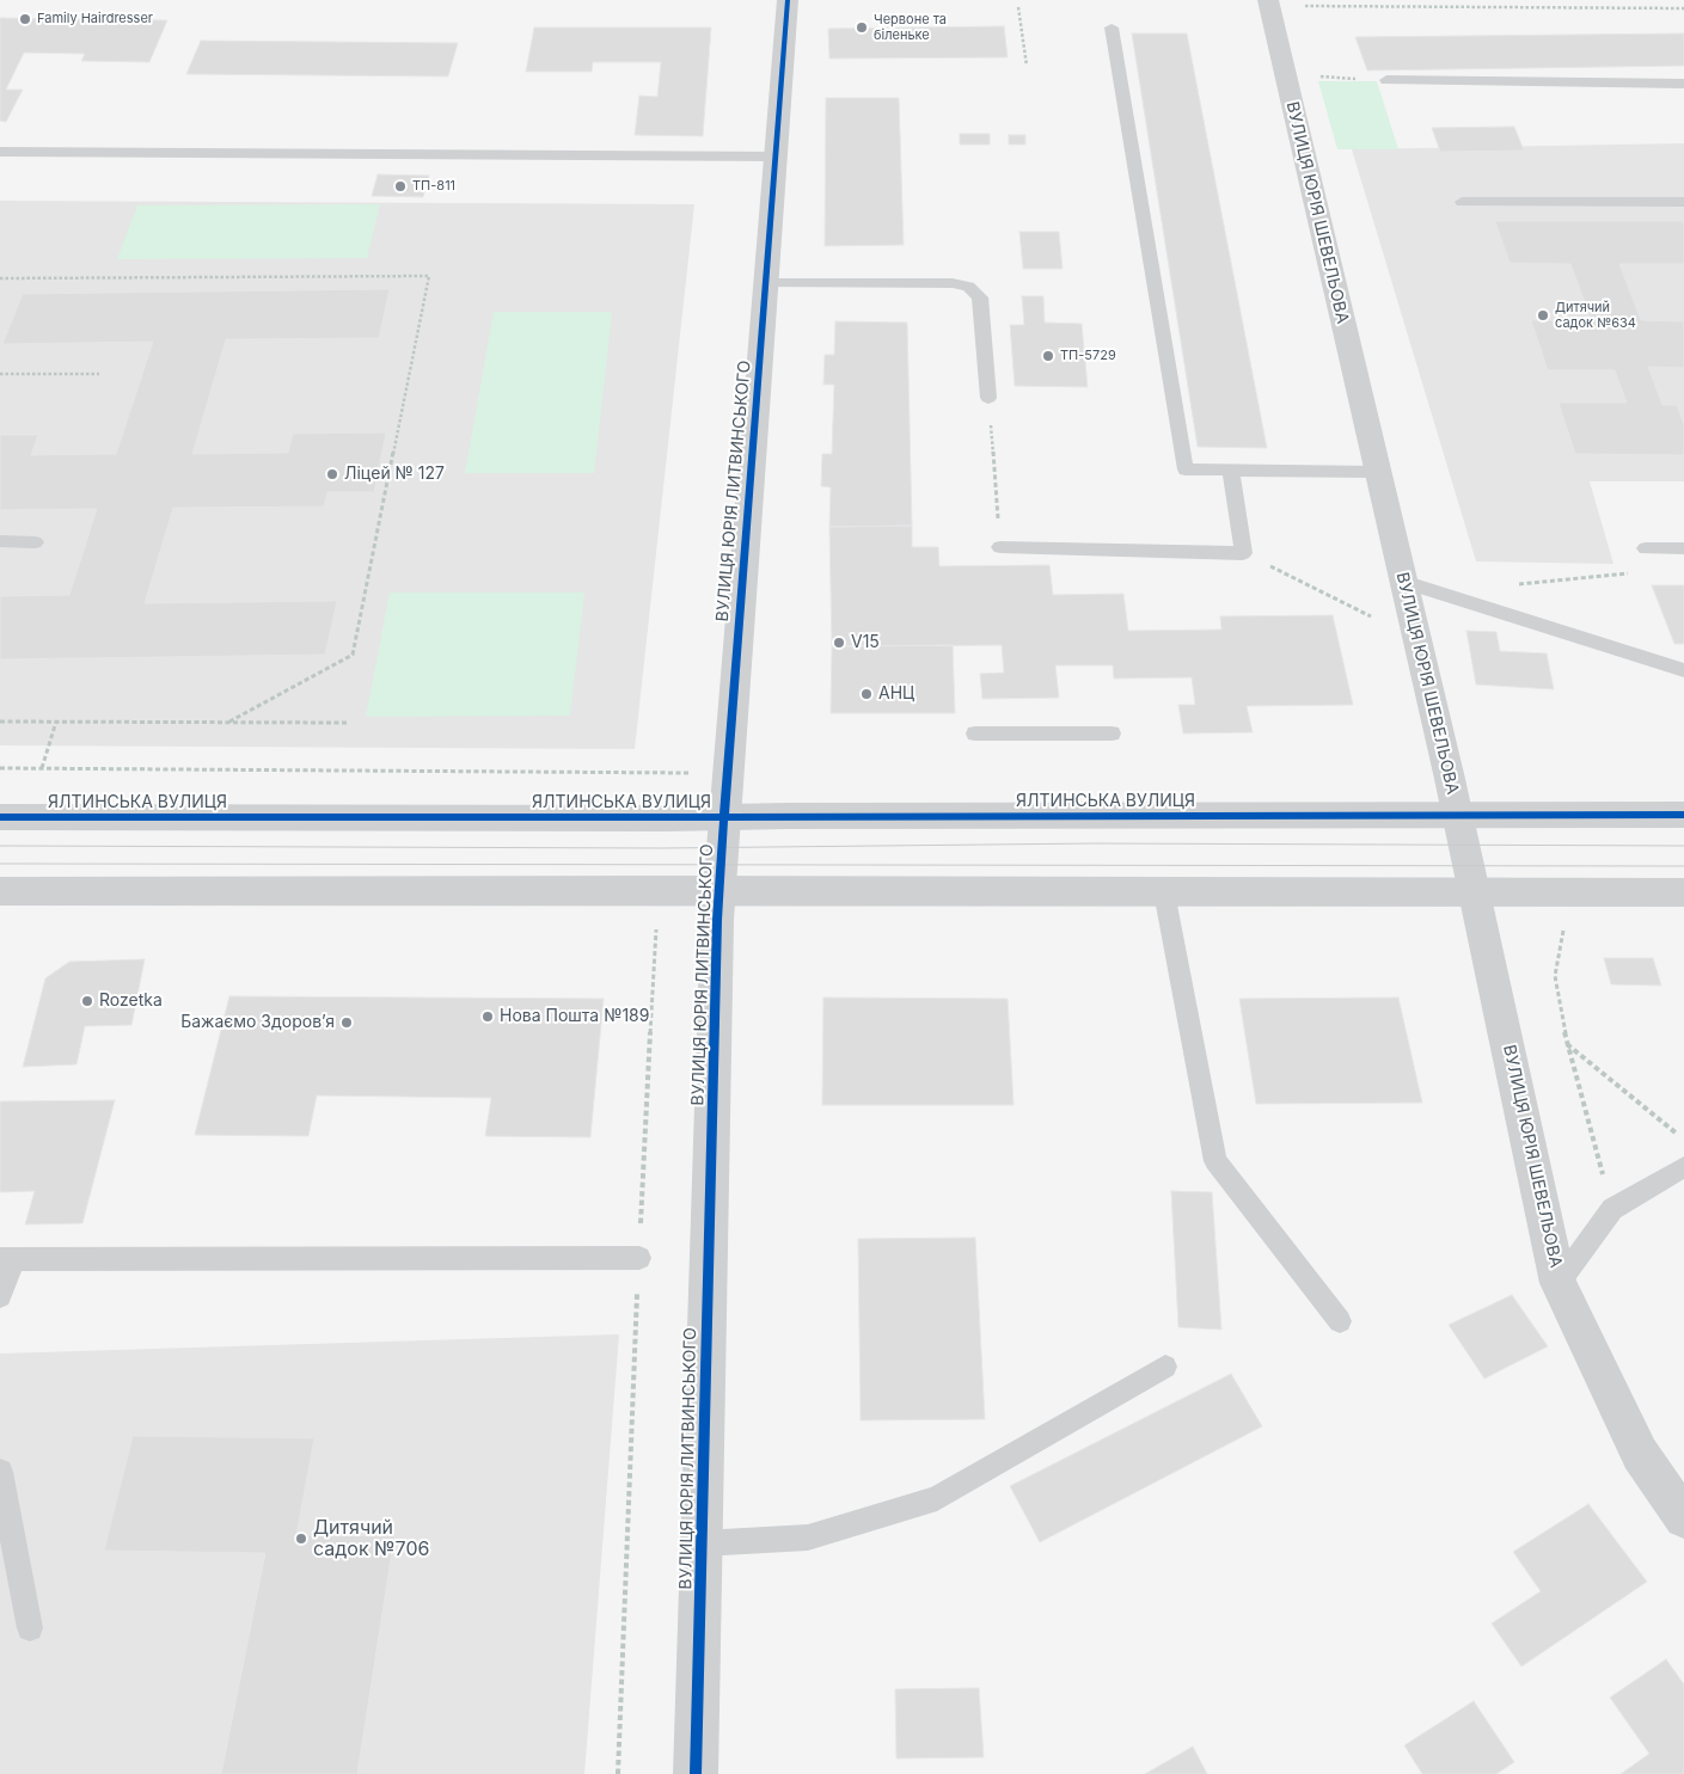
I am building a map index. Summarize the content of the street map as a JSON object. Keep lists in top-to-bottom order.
{
  "streets": {
    "street": ["ВУЛИЦЯ ЮРІЯ ШЕВЕЛЬОВА", "ВУЛИЦЯ ЮРІЯ ЛИТВИНСЬКОГО", "ЯЛТИНСЬКА ВУЛИЦЯ"]
  },
  "crossings": [
    ["ВУЛИЦЯ ЮРІЯ ШЕВЕЛЬОВА", "ЯЛТИНСЬКА ВУЛИЦЯ"],
    ["ВУЛИЦЯ ЮРІЯ ЛИТВИНСЬКОГО", "ЯЛТИНСЬКА ВУЛИЦЯ"]
  ],
  "places": [
    "Family Hairdresser",
    "Червоне та біленьке",
    "ТП-811",
    "Дитячий садок №634",
    "ТП-5729",
    "Ліцей № 127",
    "V15",
    "АНЦ",
    "Rozetka",
    "Нова Пошта №189",
    "Бажаємо Здоров’я",
    "Дитячий садок №706"
  ]
}
